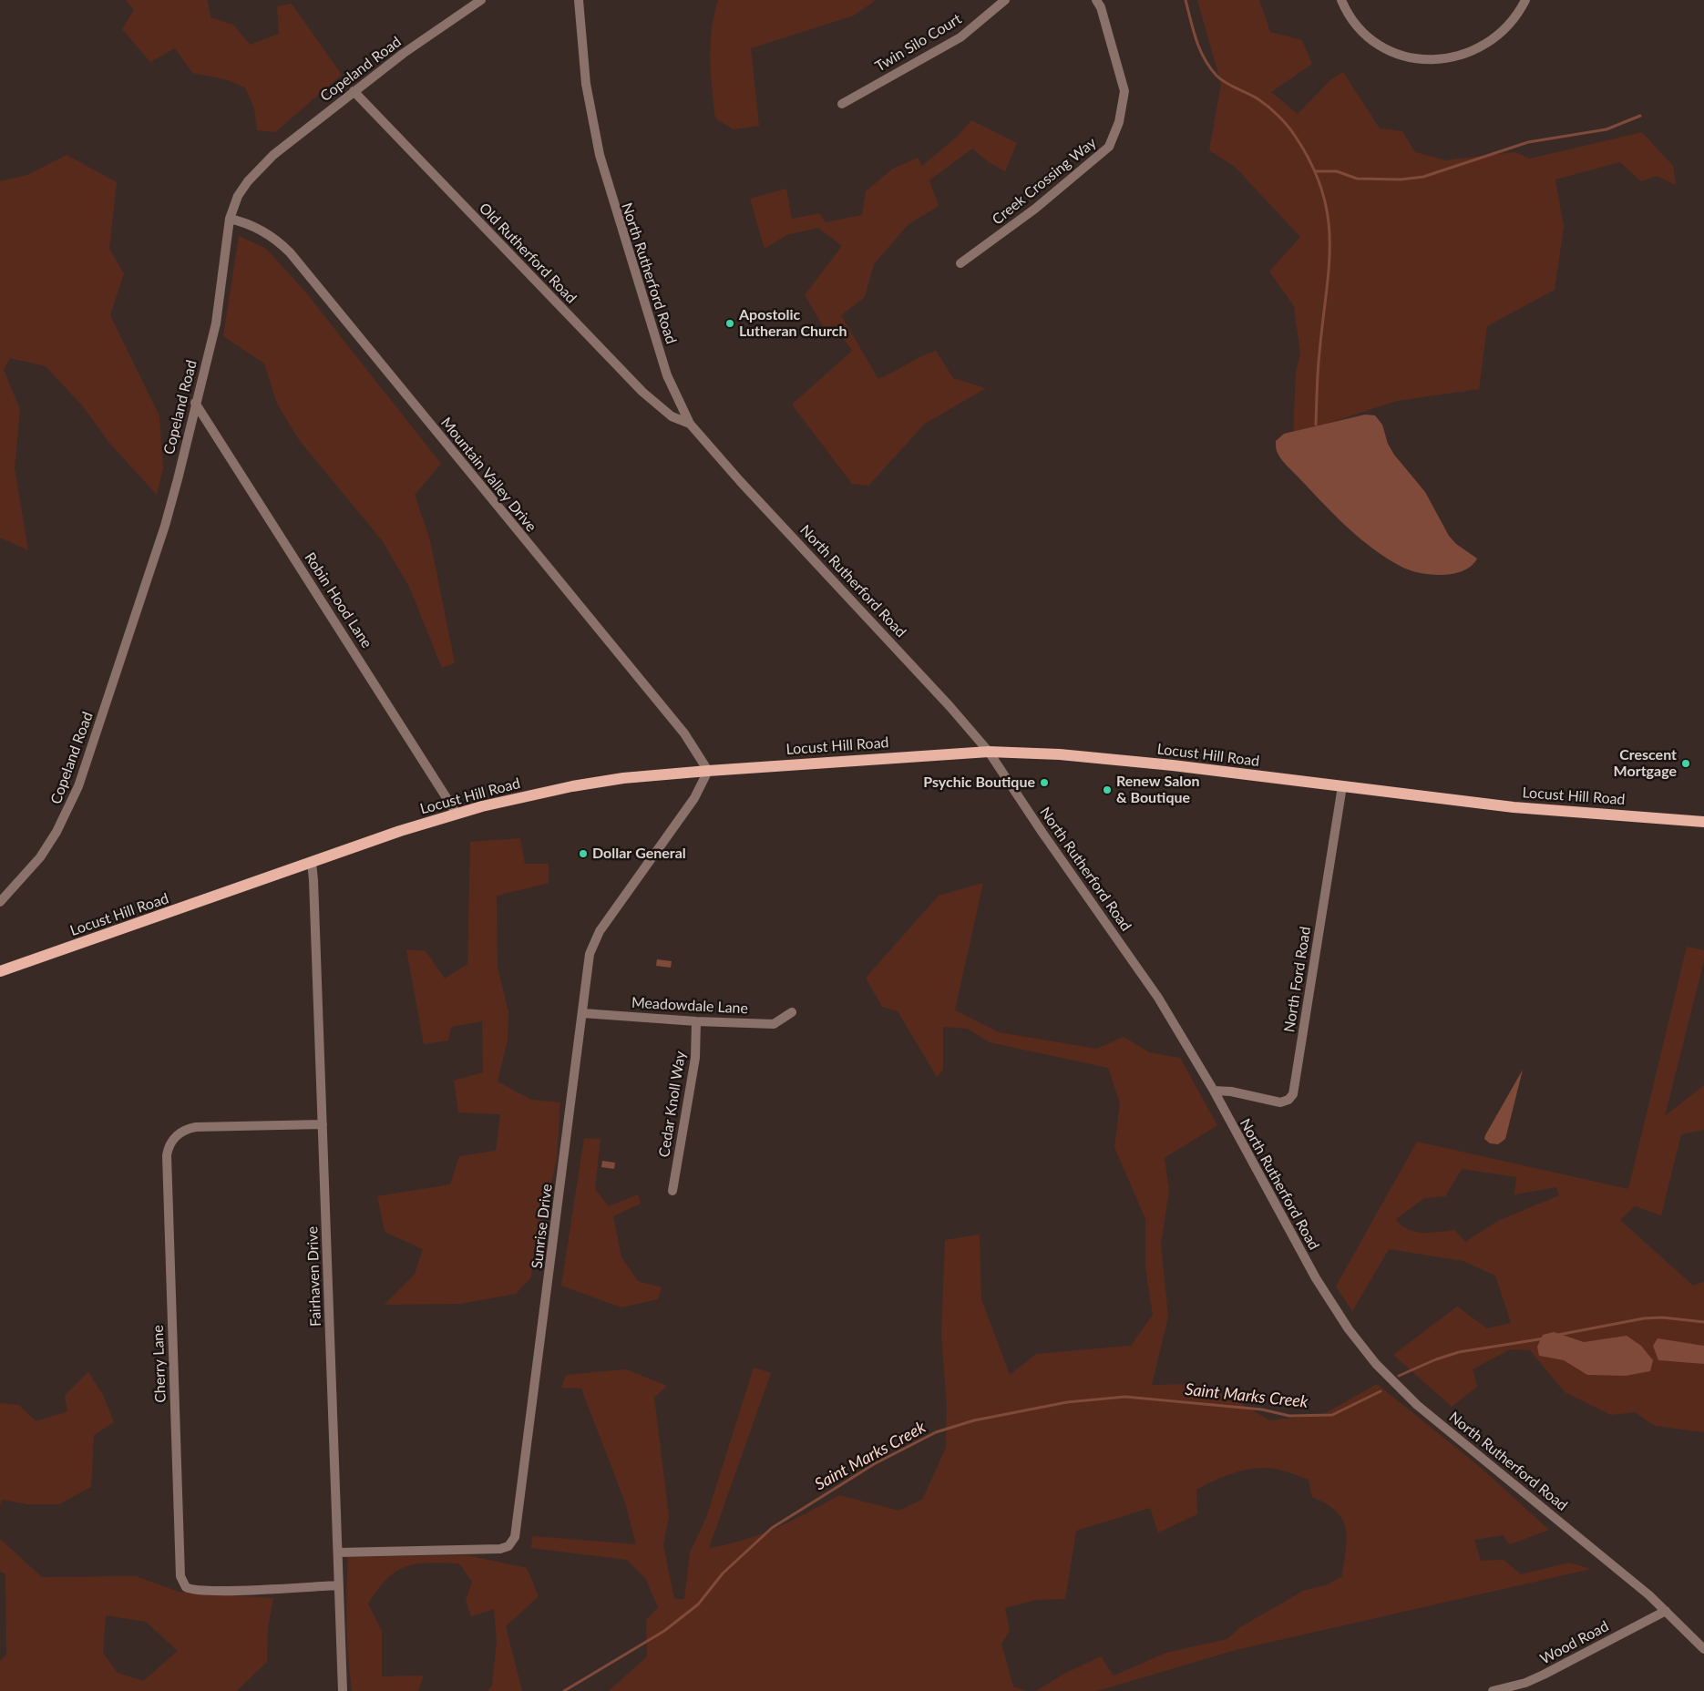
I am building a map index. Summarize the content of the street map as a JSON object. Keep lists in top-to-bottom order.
{
  "streets": {
    "main road": ["Locust Hill Road"],
    "street": [
      "Twin Silo Court",
      "Copeland Road",
      "Creek Crossing Way",
      "Old Rutherford Road",
      "North Rutherford Road",
      "Mountain Valley Drive",
      "Robin Hood Lane",
      "North Ford Road",
      "Meadowdale Lane",
      "Cedar Knoll Way",
      "Sunrise Drive",
      "Fairhaven Drive",
      "Cherry Lane",
      "Wood Road"
    ]
  },
  "crossings": [
    ["Copeland Road", "Old Rutherford Road"],
    ["Copeland Road", "Mountain Valley Drive"],
    ["Copeland Road", "Robin Hood Lane"],
    ["Old Rutherford Road", "North Rutherford Road"],
    ["North Rutherford Road", "Locust Hill Road"],
    ["North Rutherford Road", "North Ford Road"],
    ["North Rutherford Road", "Wood Road"],
    ["Mountain Valley Drive", "Locust Hill Road"],
    ["Mountain Valley Drive", "Sunrise Drive"],
    ["Robin Hood Lane", "Locust Hill Road"],
    ["Locust Hill Road", "North Ford Road"],
    ["Locust Hill Road", "Sunrise Drive"],
    ["Locust Hill Road", "Fairhaven Drive"],
    ["Meadowdale Lane", "Cedar Knoll Way"],
    ["Meadowdale Lane", "Sunrise Drive"],
    ["Sunrise Drive", "Fairhaven Drive"],
    ["Fairhaven Drive", "Cherry Lane"]
  ],
  "water": ["Saint Marks Creek"],
  "places": [
    "Apostolic Lutheran Church",
    "Crescent Mortgage",
    "Psychic Boutique",
    "Renew Salon & Boutique",
    "Dollar General"
  ]
}
